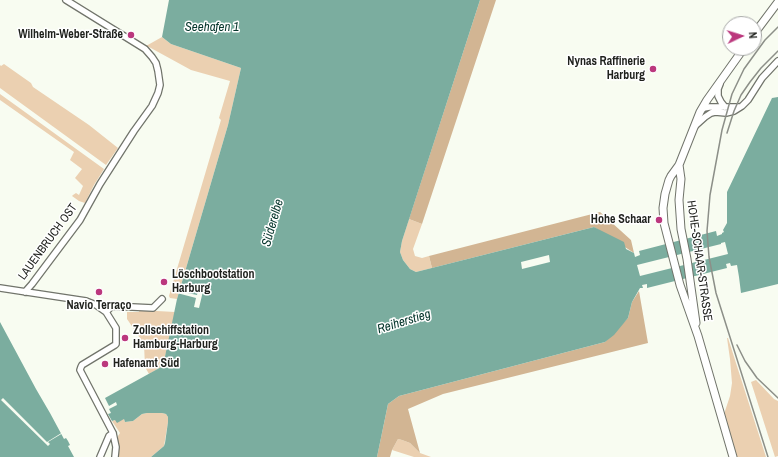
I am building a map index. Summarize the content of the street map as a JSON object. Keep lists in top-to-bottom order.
{
  "streets": {
    "main road": ["HOHE-SCHAAR-STRASSE"],
    "street": ["LAUENBRUCH OST"]
  },
  "water": ["Seehafen 1", "Süderelbe", "Reiherstieg"],
  "places": [
    "Wilhelm-Weber-Straße",
    "Nynas Raffinerie Harburg",
    "Hohe Schaar",
    "Löschbootstation Harburg",
    "Navio Terraço",
    "Zollschiffstation Hamburg-Harburg",
    "Hafenamt Süd"
  ],
  "north": "right"
}
